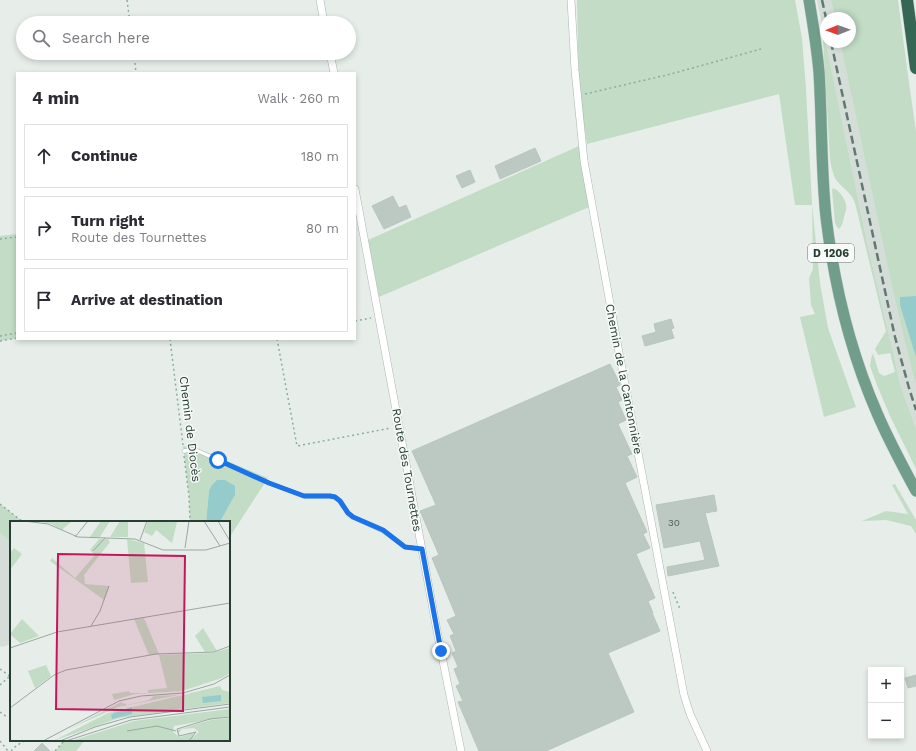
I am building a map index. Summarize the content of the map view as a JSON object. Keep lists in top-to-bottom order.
{
  "streets": {
    "main road": ["D 1206"],
    "street": ["Chemin de la Cantonnière", "Route des Tournettes"],
    "path": ["Chemin de Diocès"]
  },
  "house_numbers": ["30"],
  "north": "left",
  "page": {
    "search": "Search here",
    "heading": ["4 min", "Walk · 260 m"],
    "list": [
      ["Continue", "180 m"],
      ["Turn right", "Route des Tournettes", "80 m"],
      "Arrive at destination"
    ],
    "map_buttons": ["+", "−"]
  }
}
